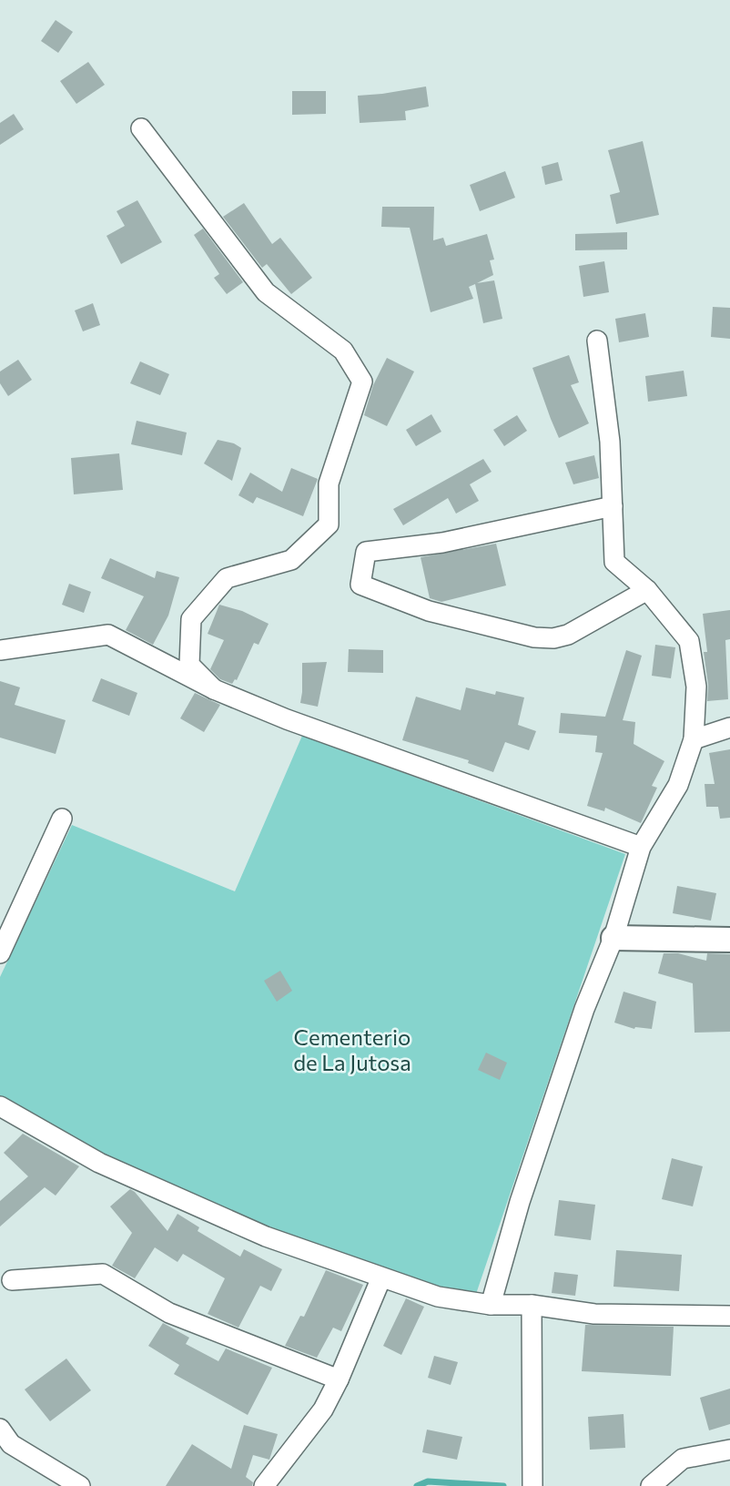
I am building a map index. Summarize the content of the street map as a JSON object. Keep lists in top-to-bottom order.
{
  "parks": ["Cementerio de La Jutosa"]
}
